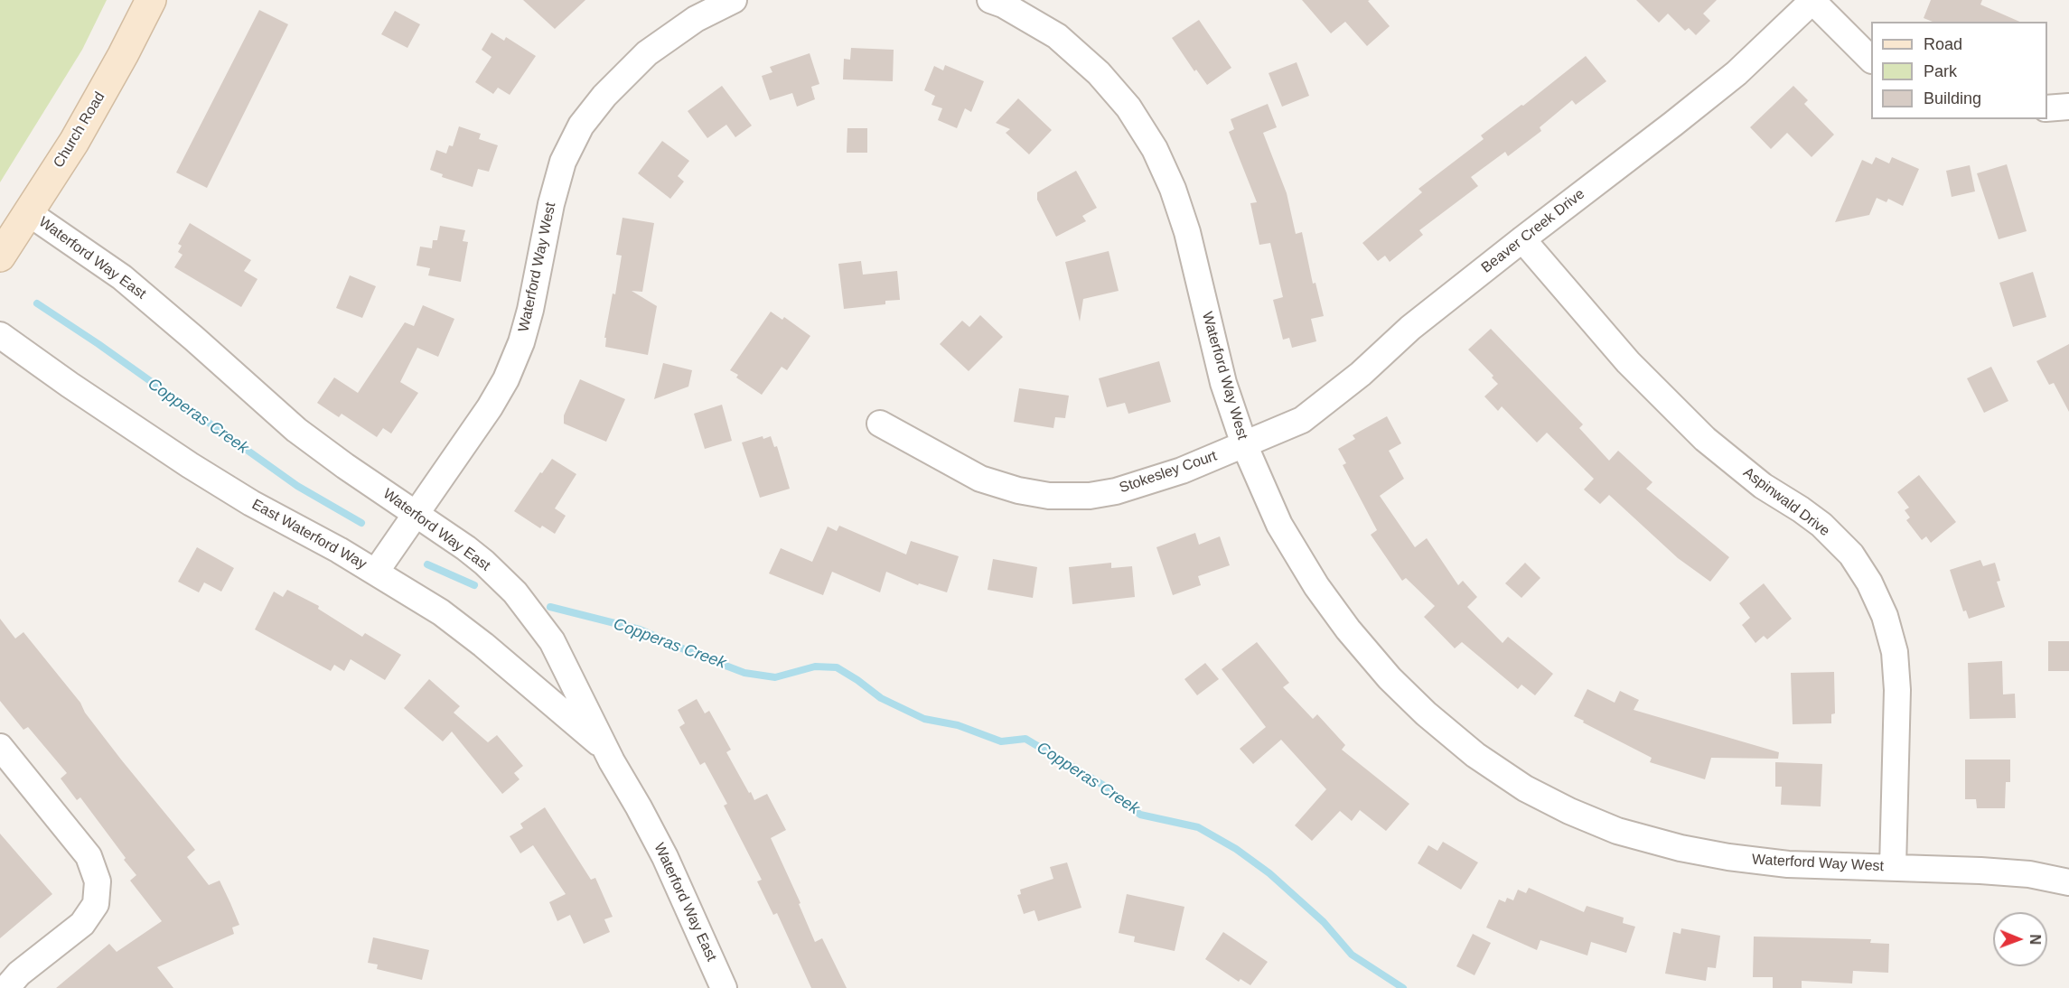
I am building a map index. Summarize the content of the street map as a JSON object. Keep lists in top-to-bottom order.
{
  "streets": {
    "main road": ["Church Road"],
    "street": [
      "Beaver Creek Drive",
      "Waterford Way East",
      "Waterford Way West",
      "Stokesley Court",
      "Aspinwald Drive",
      "East Waterford Way"
    ]
  },
  "crossings": [
    ["Church Road", "Waterford Way East"],
    ["Beaver Creek Drive", "Waterford Way West"],
    ["Beaver Creek Drive", "Stokesley Court"],
    ["Beaver Creek Drive", "Aspinwald Drive"],
    ["Waterford Way East", "Waterford Way West"],
    ["Waterford Way East", "East Waterford Way"],
    ["Waterford Way West", "Stokesley Court"],
    ["Waterford Way West", "Aspinwald Drive"],
    ["Waterford Way West", "East Waterford Way"]
  ],
  "water": ["Copperas Creek"],
  "legend": ["Road", "Park", "Building"],
  "north": "right"
}
